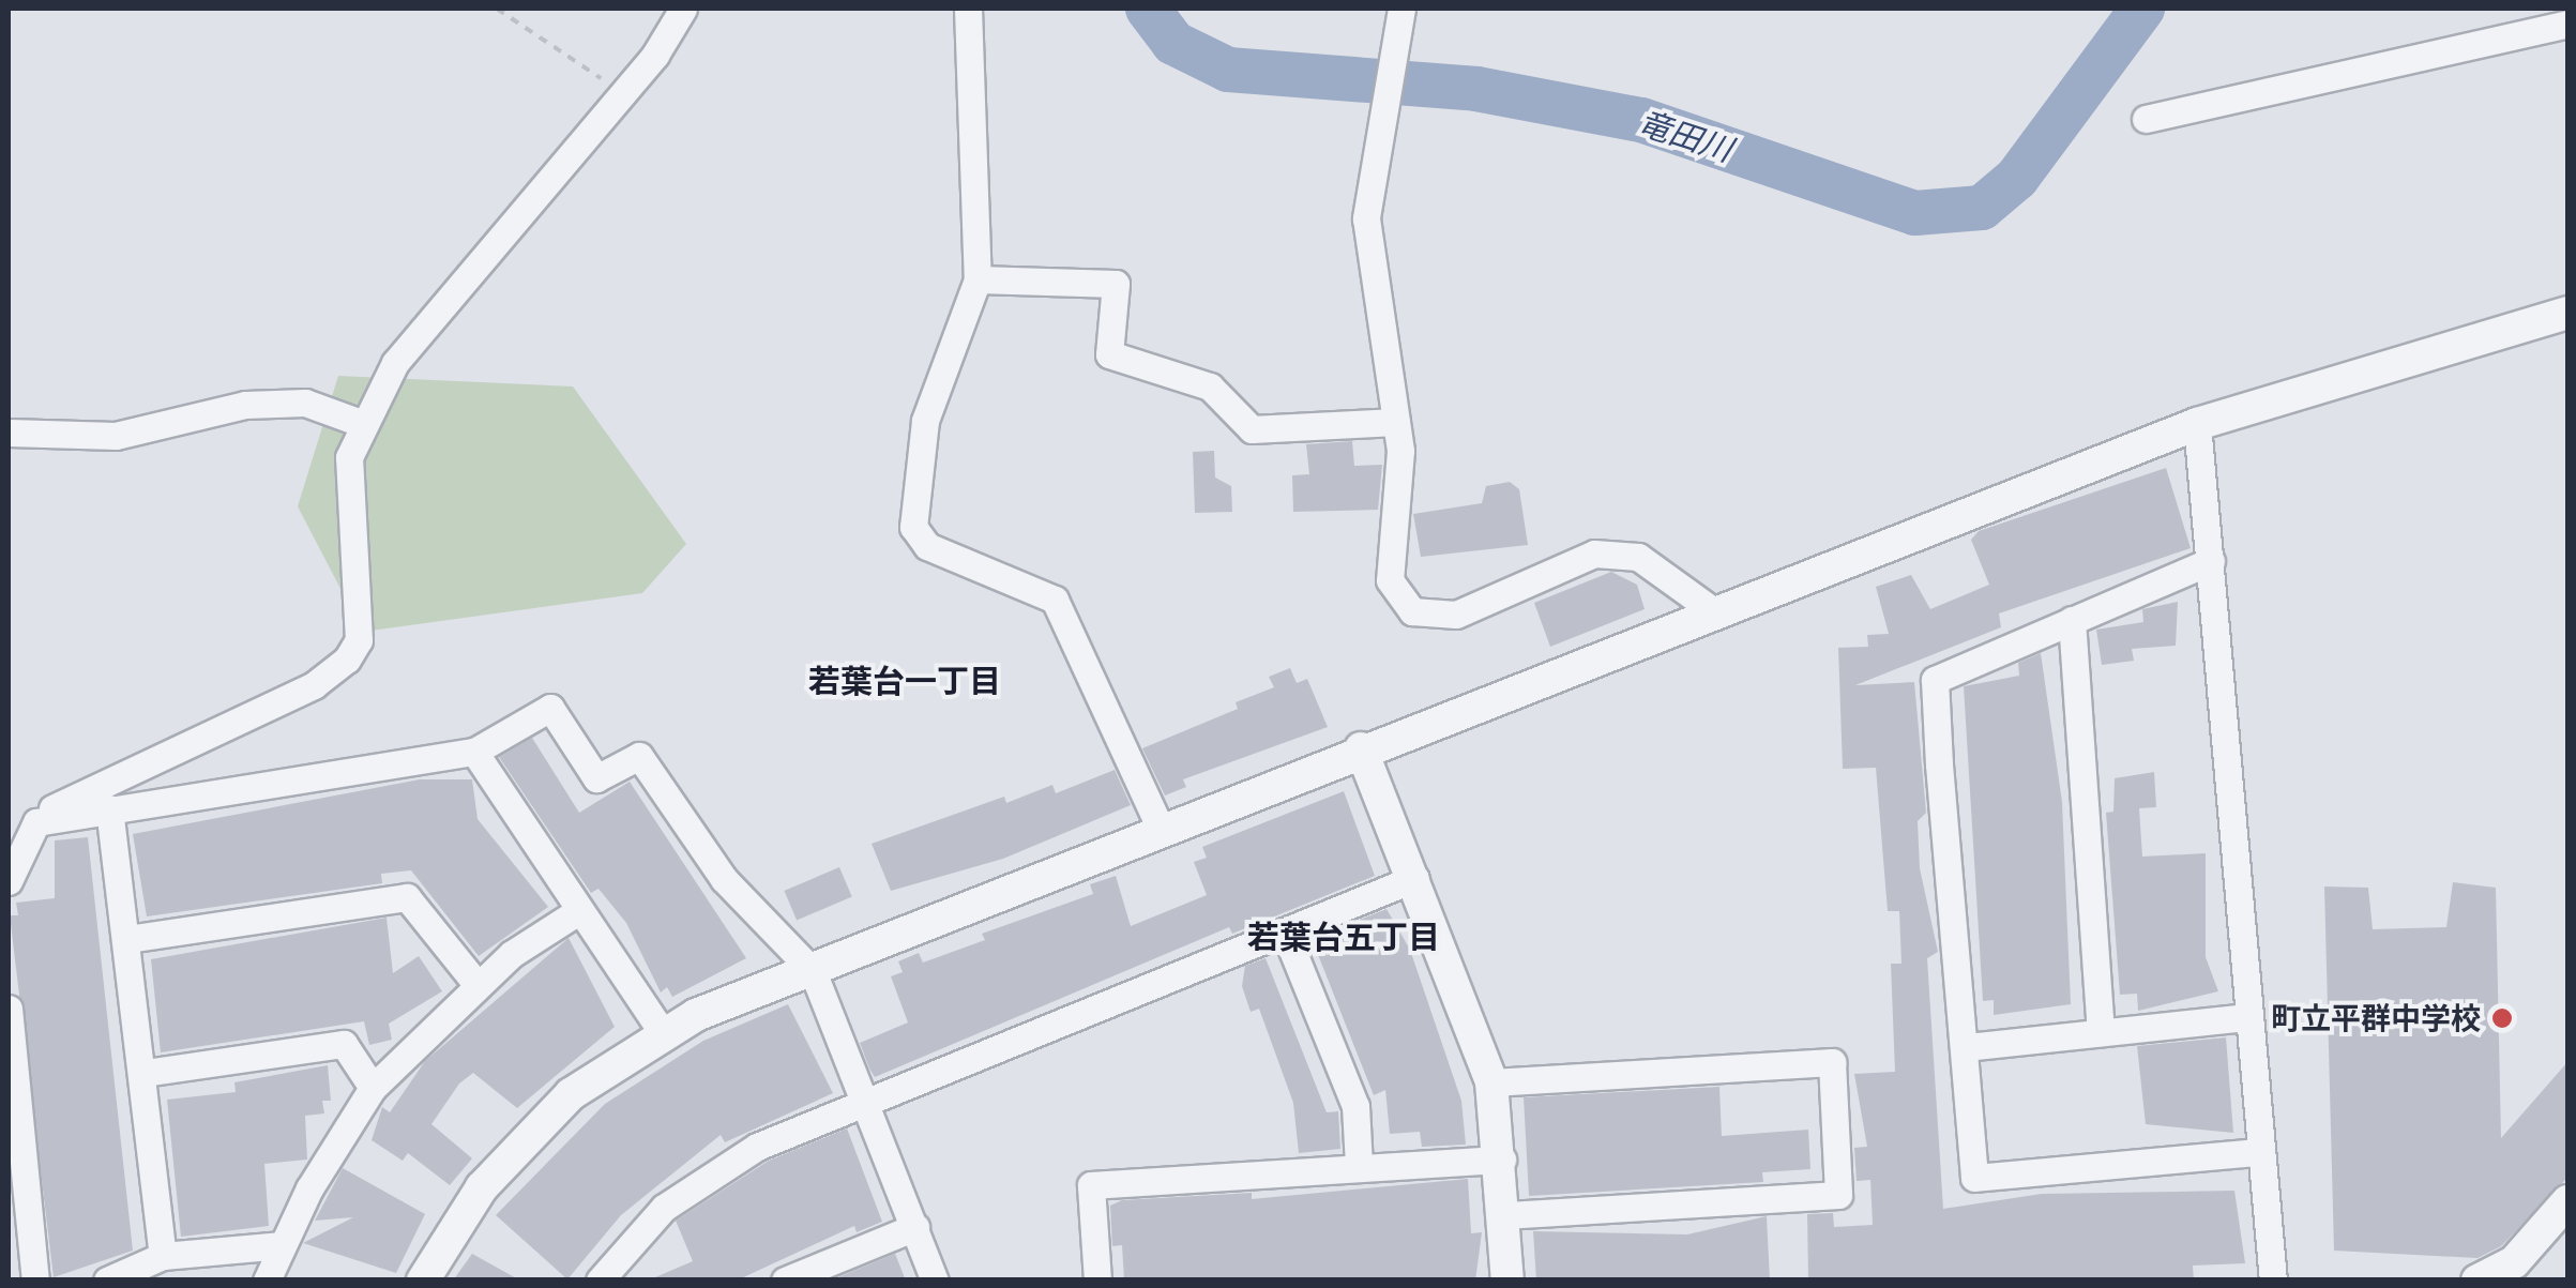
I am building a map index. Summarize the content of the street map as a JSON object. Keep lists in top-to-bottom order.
{
  "districts": ["若葉台一丁目", "若葉台五丁目"],
  "water": ["竜田川"],
  "places": ["町立平群中学校"]
}
